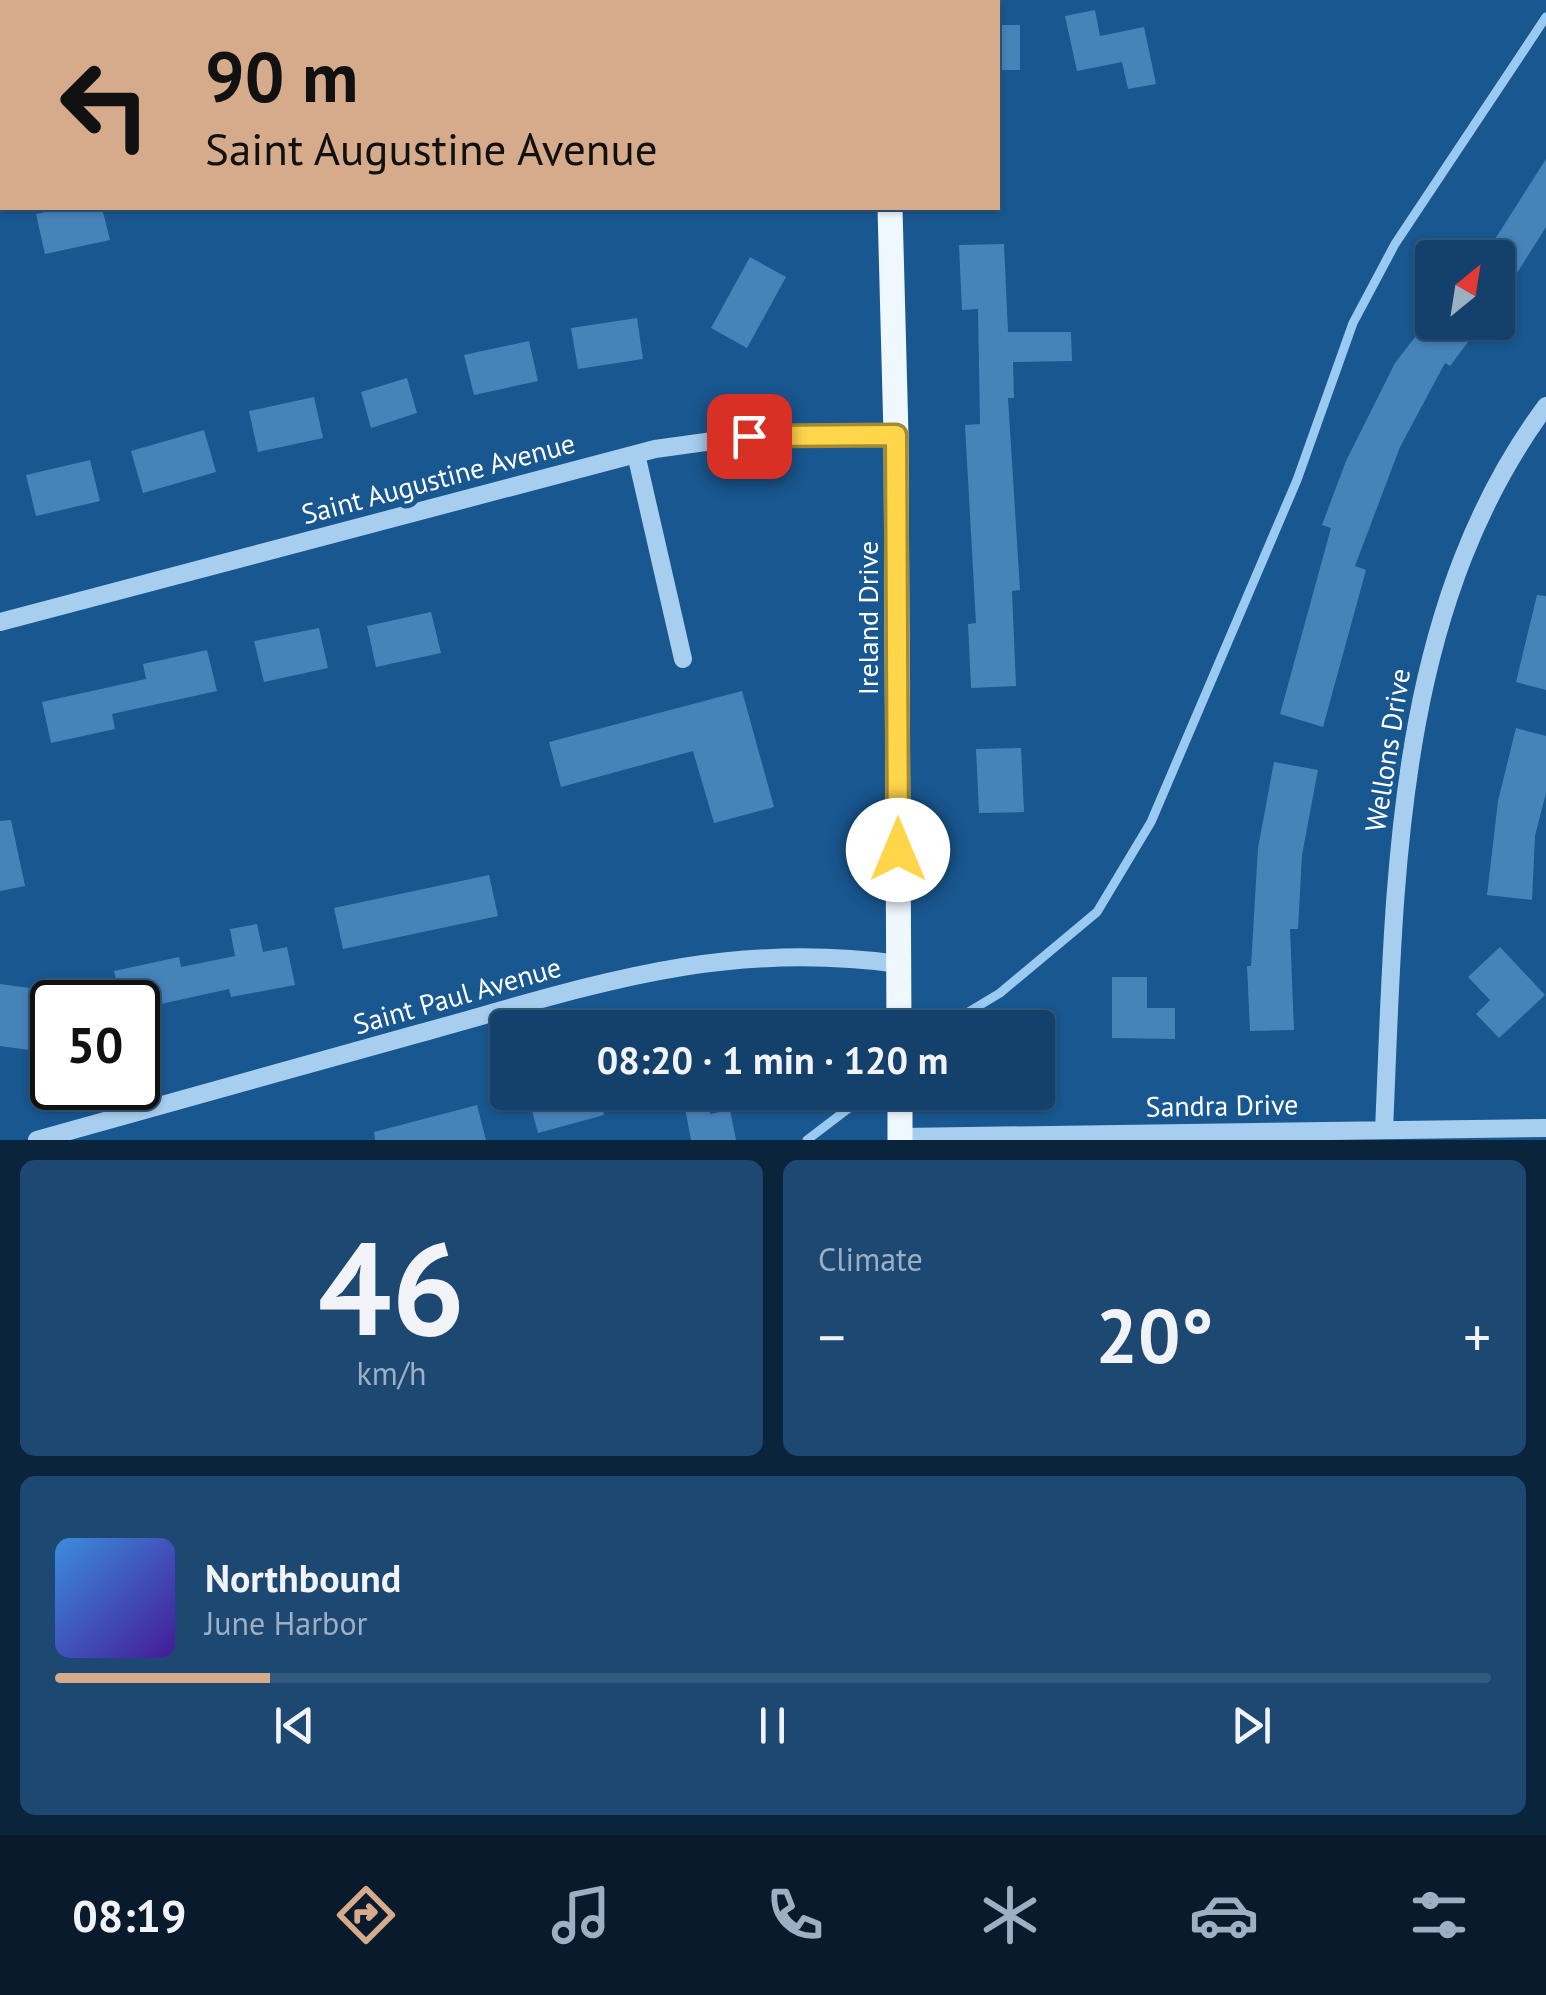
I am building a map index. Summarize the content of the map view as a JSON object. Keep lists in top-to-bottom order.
{
  "streets": {
    "main road": ["Ireland Drive"],
    "street": [
      "Saint Augustine Avenue",
      "Wellons Drive",
      "Saint Paul Avenue",
      "Sandra Drive"
    ]
  },
  "crossings": [
    ["Saint Augustine Avenue", "Ireland Drive"],
    ["Ireland Drive", "Saint Paul Avenue"],
    ["Wellons Drive", "Sandra Drive"]
  ],
  "north": "top right",
  "page": {
    "turn": ["90 m", "Saint Augustine Avenue"],
    "limit": "50",
    "trip": "08:20 · 1 min · 120 m",
    "tile": [
      ["46", "km/h"],
      "Climate"
    ],
    "heat": ["−", "20°", "+"],
    "song": ["Northbound", "June Harbor"],
    "tabs": "08:19"
  }
}
